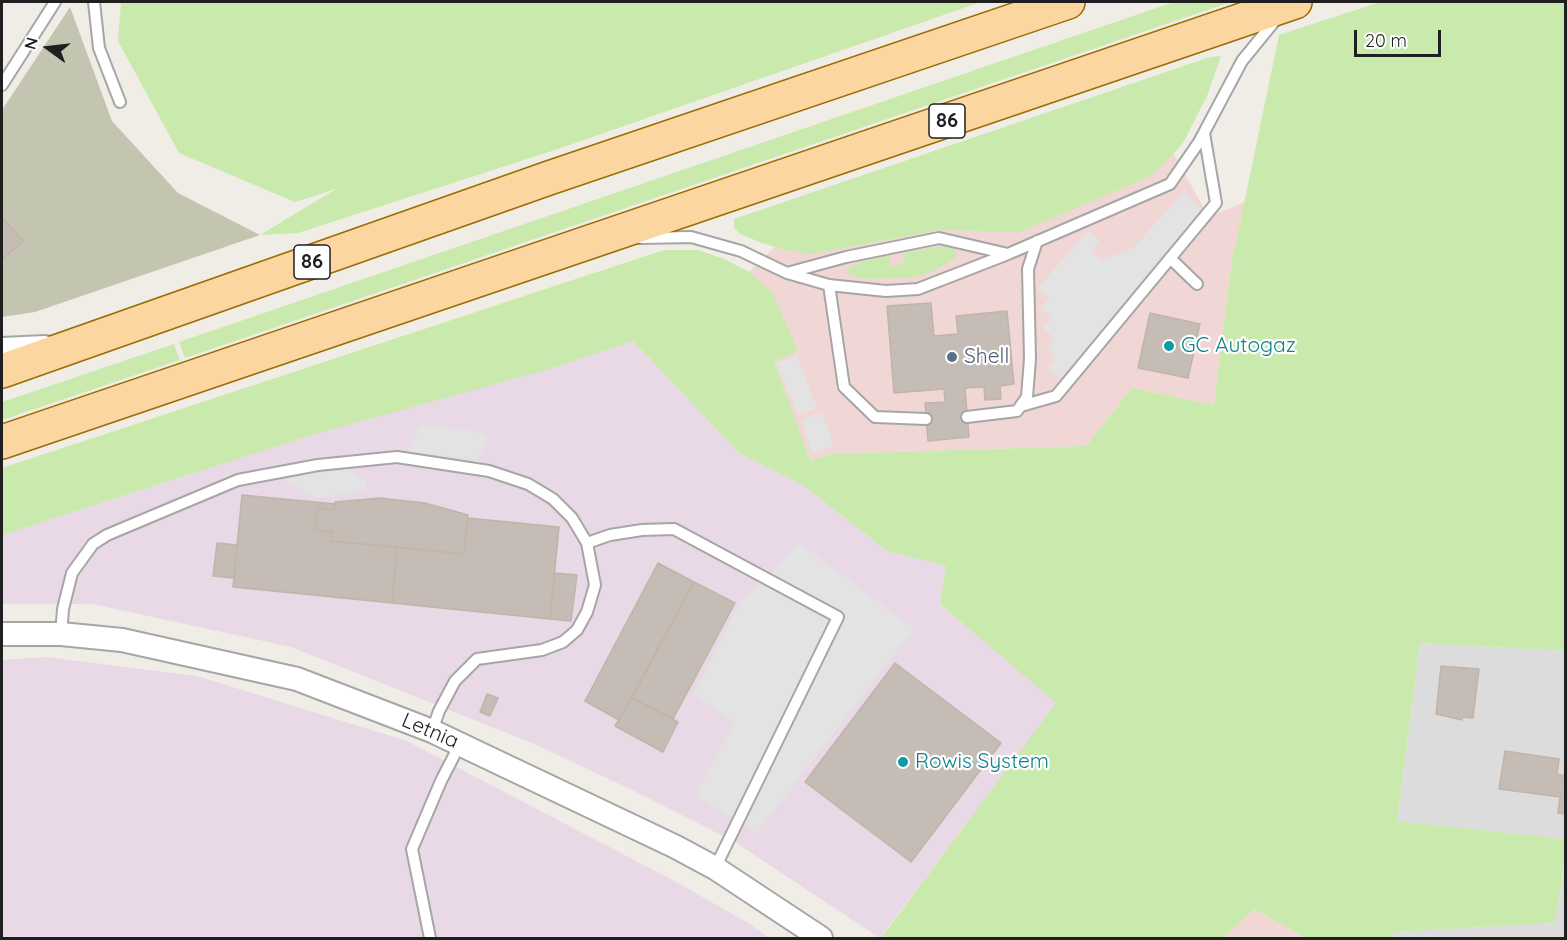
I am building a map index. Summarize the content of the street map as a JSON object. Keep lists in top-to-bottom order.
{
  "streets": {
    "main road": ["86"],
    "street": ["Letnia"]
  },
  "places": ["GC Autogaz", "Shell", "Rowis System"],
  "scale_bar": "20 m",
  "north": "left"
}
